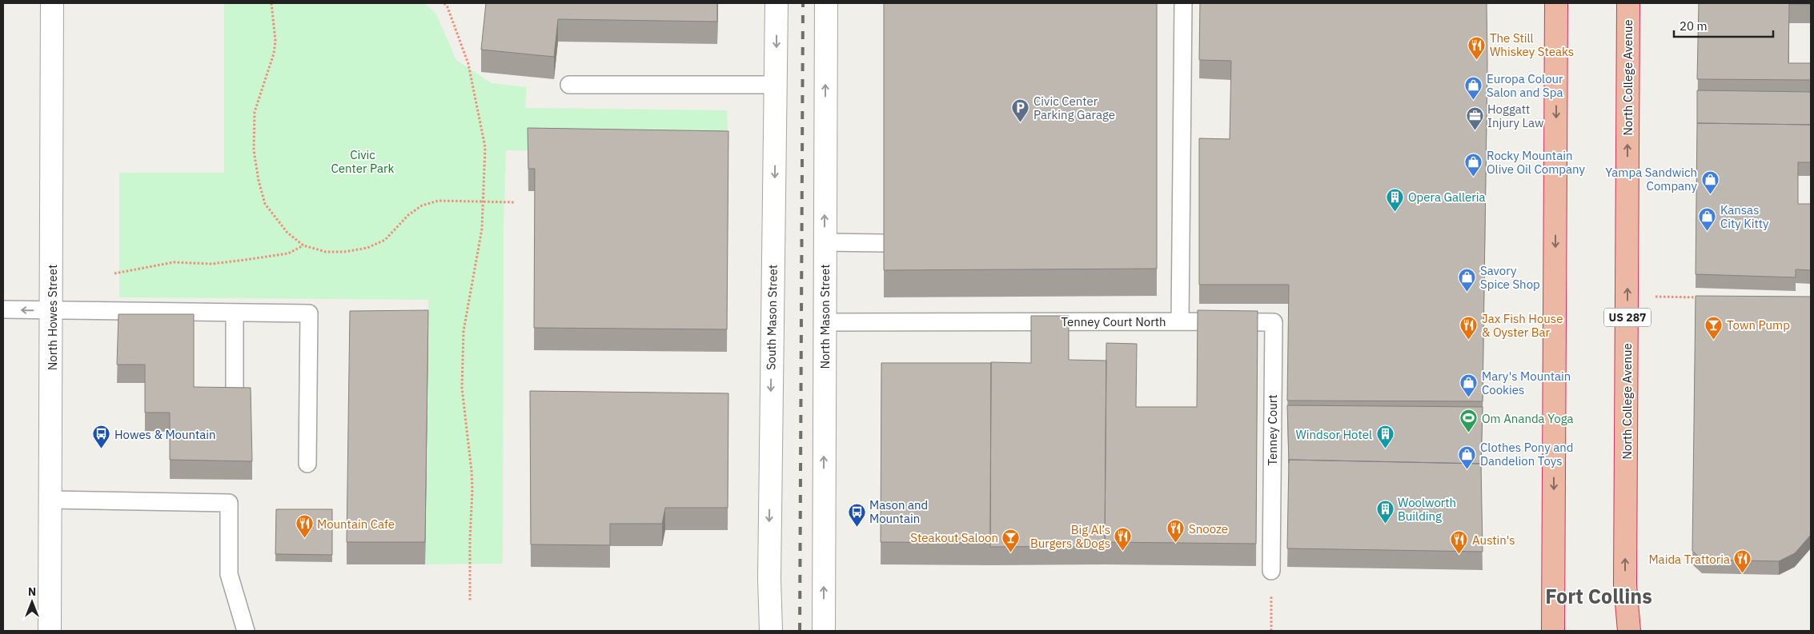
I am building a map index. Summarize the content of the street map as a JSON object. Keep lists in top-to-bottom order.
{
  "streets": {
    "highway": ["North College Avenue", "US 287"],
    "street": ["North Mason Street", "North Howes Street", "South Mason Street"],
    "lane": ["Tenney Court North", "Tenney Court"]
  },
  "crossings": [
    ["North Mason Street", "Tenney Court North"],
    ["Tenney Court North", "Tenney Court"]
  ],
  "one_way": ["North Mason Street", "South Mason Street"],
  "districts": ["Fort Collins"],
  "parks": ["Civic Center Park"],
  "places": {
    "restaurant": [
      "The Still Whiskey Steaks",
      "Jax Fish House & Oyster Bar",
      "Mountain Cafe",
      "Snooze",
      "Big Al’s Burgers &Dogs",
      "Austin's",
      "Maida Trattoria"
    ],
    "shop": [
      "Europa Colour Salon and Spa",
      "Rocky Mountain Olive Oil Company",
      "Yampa Sandwich Company",
      "Kansas City Kitty",
      "Savory Spice Shop",
      "Mary's Mountain Cookies",
      "Clothes Pony and Dandelion Toys"
    ],
    "parking": ["Civic Center Parking Garage"],
    "office": ["Hoggatt Injury Law"],
    "building": ["Opera Galleria", "Windsor Hotel", "Woolworth Building"],
    "bar": ["Town Pump", "Steakout Saloon"],
    "sports": ["Om Ananda Yoga"],
    "bus stop": ["Howes & Mountain", "Mason and Mountain"]
  },
  "scale_bar": "20 m",
  "north": "top"
}
